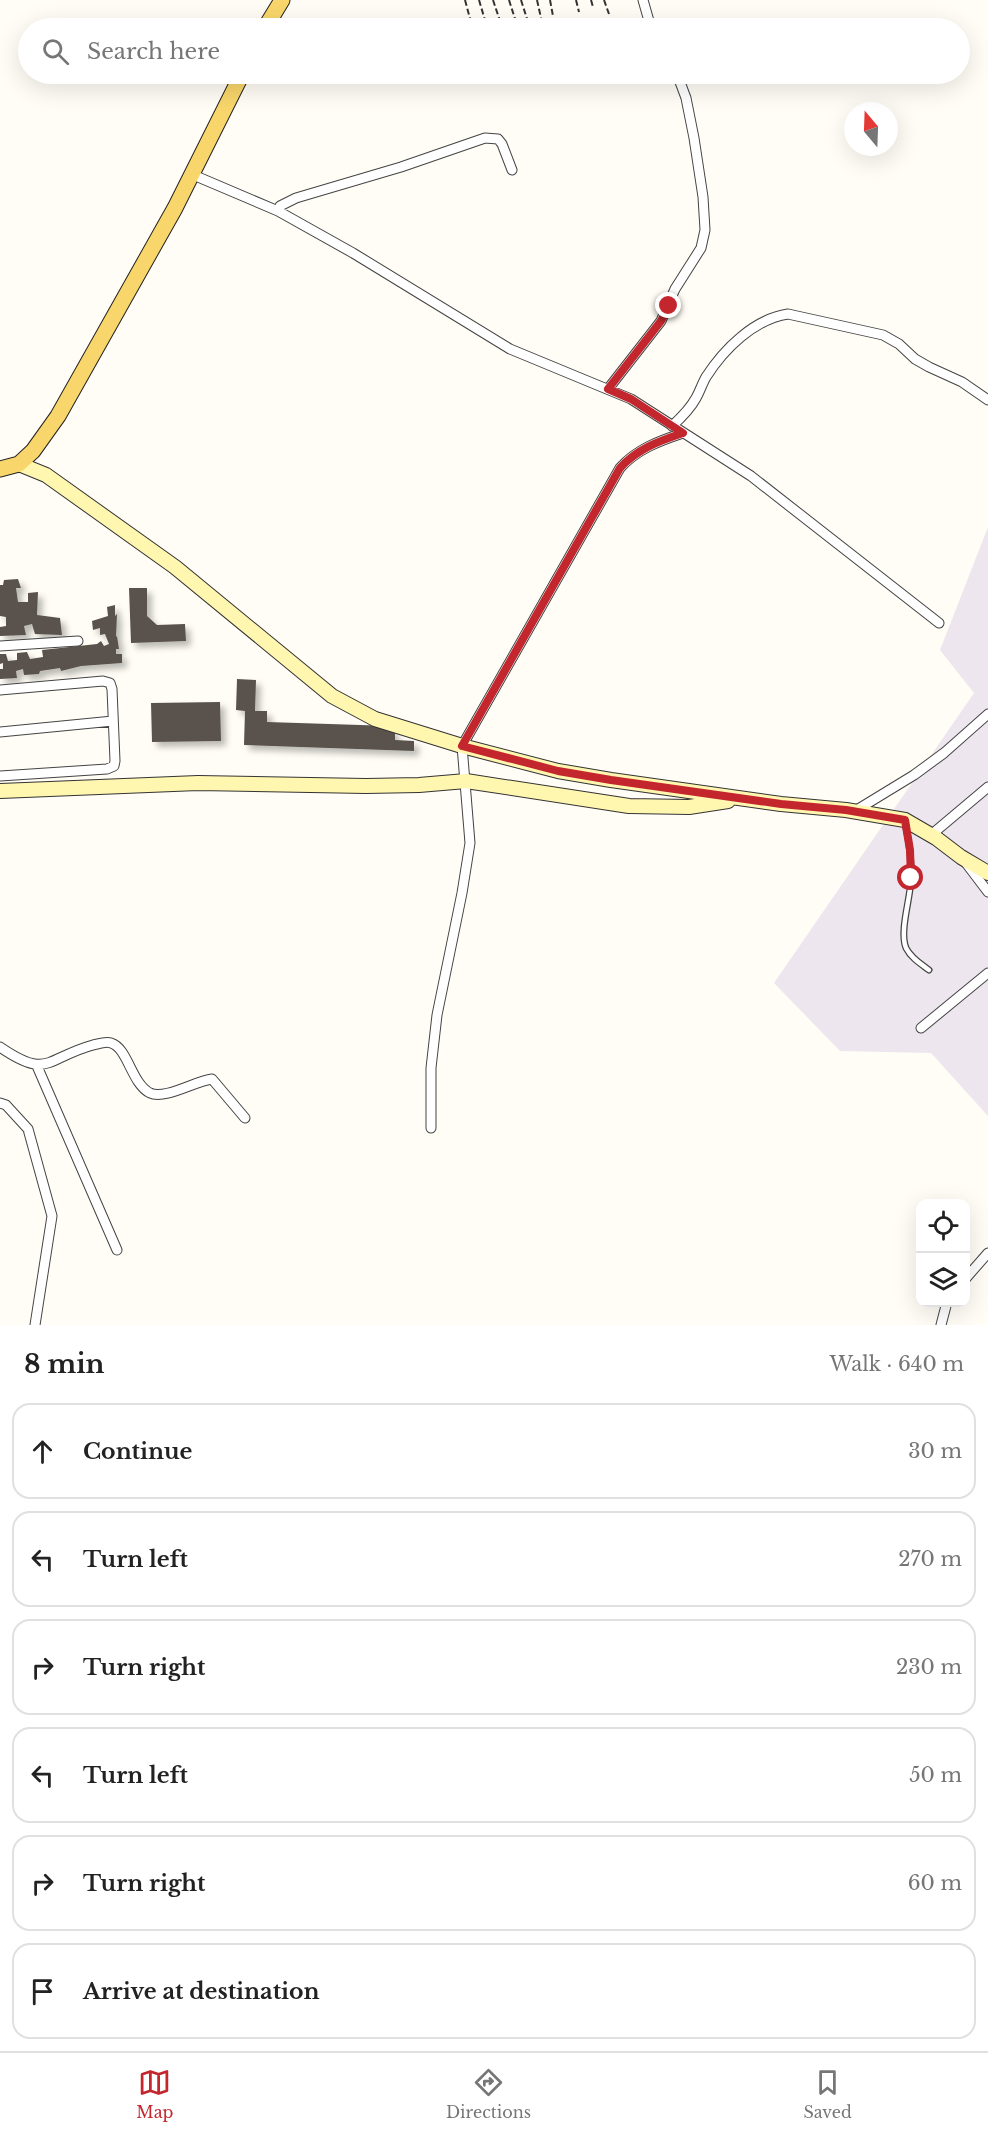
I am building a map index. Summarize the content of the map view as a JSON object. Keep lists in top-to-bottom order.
{
  "north": "top",
  "page": {
    "search": "Search here",
    "heading": ["8 min", "Walk · 640 m"],
    "list": [
      ["Continue", "30 m"],
      ["Turn left", "270 m"],
      ["Turn right", "230 m"],
      ["Turn left", "50 m"],
      ["Turn right", "60 m"],
      "Arrive at destination"
    ],
    "nav": ["Map", "Directions", "Saved"]
  }
}
